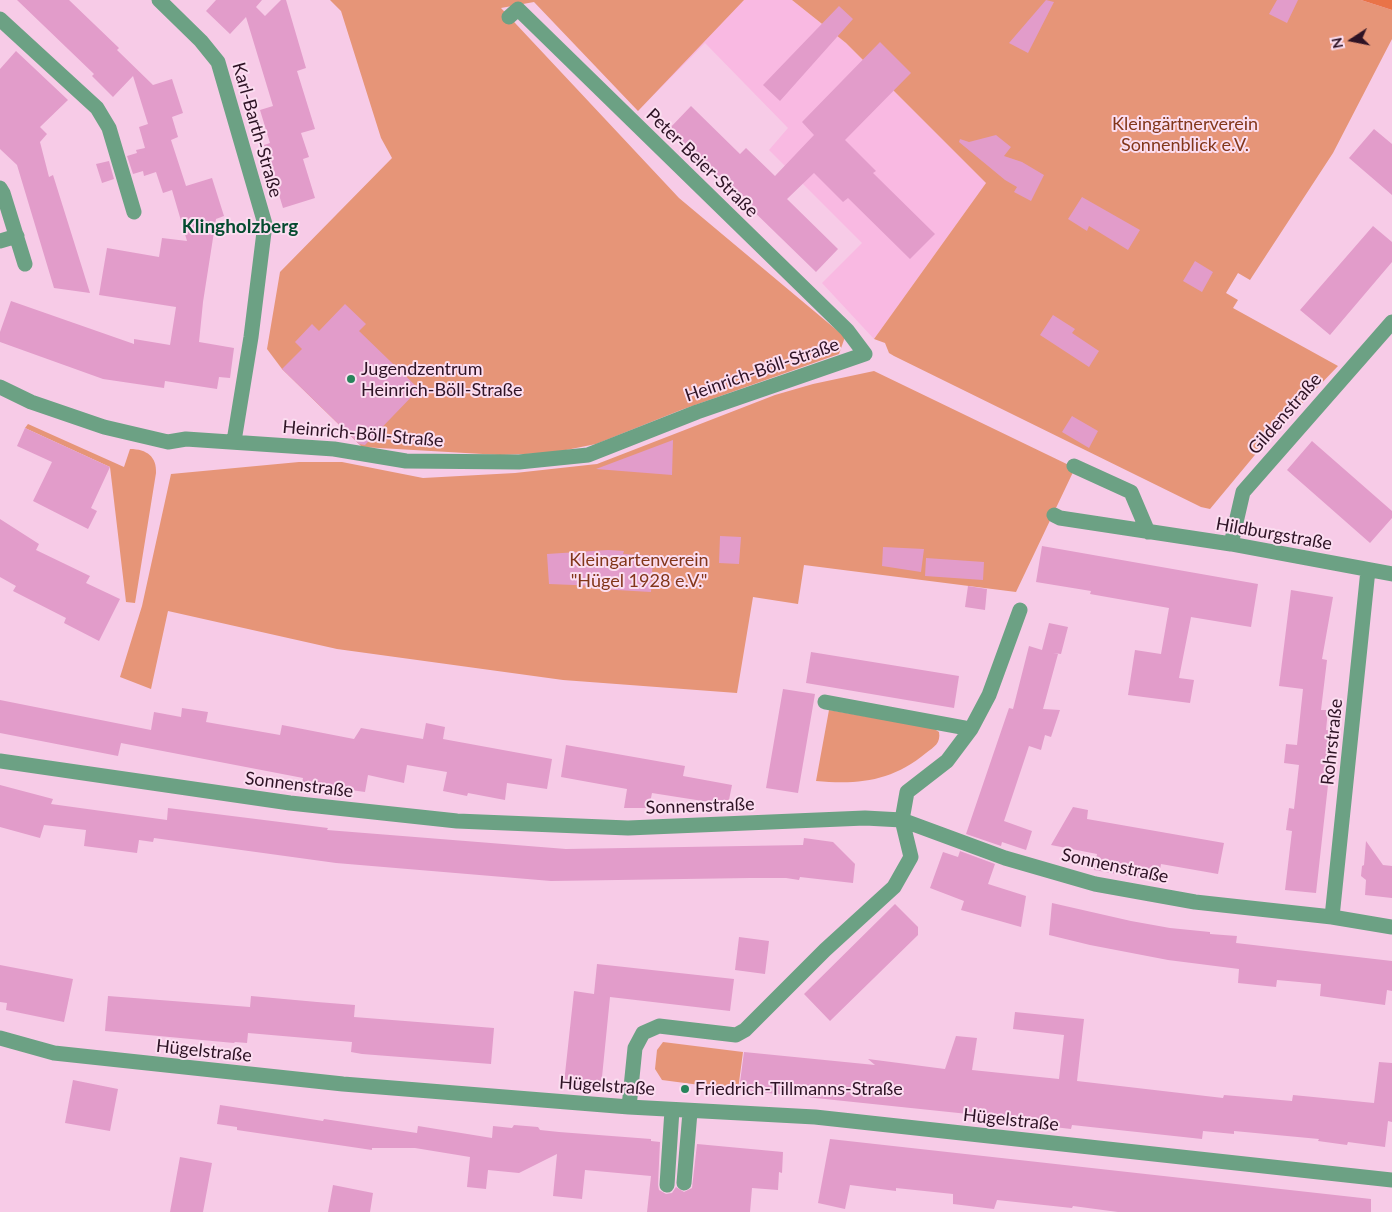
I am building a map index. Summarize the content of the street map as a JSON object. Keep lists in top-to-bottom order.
{
  "streets": {
    "street": [
      "Karl-Barth-Straße",
      "Peter-Beier-Straße",
      "Heinrich-Böll-Straße",
      "Gildenstraße",
      "Hildburgstraße",
      "Rohrstraße",
      "Sonnenstraße",
      "Hügelstraße"
    ]
  },
  "crossings": [
    ["Karl-Barth-Straße", "Heinrich-Böll-Straße"],
    ["Peter-Beier-Straße", "Heinrich-Böll-Straße"],
    ["Gildenstraße", "Hildburgstraße"],
    ["Hildburgstraße", "Rohrstraße"],
    ["Rohrstraße", "Sonnenstraße"]
  ],
  "districts": ["Klingholzberg"],
  "parks": ["Kleingärtnerverein Sonnenblick e.V.", "Kleingartenverein \"Hügel 1928 e.V.\""],
  "places": ["Jugendzentrum Heinrich-Böll-Straße", "Friedrich-Tillmanns-Straße"],
  "north": "left"
}
